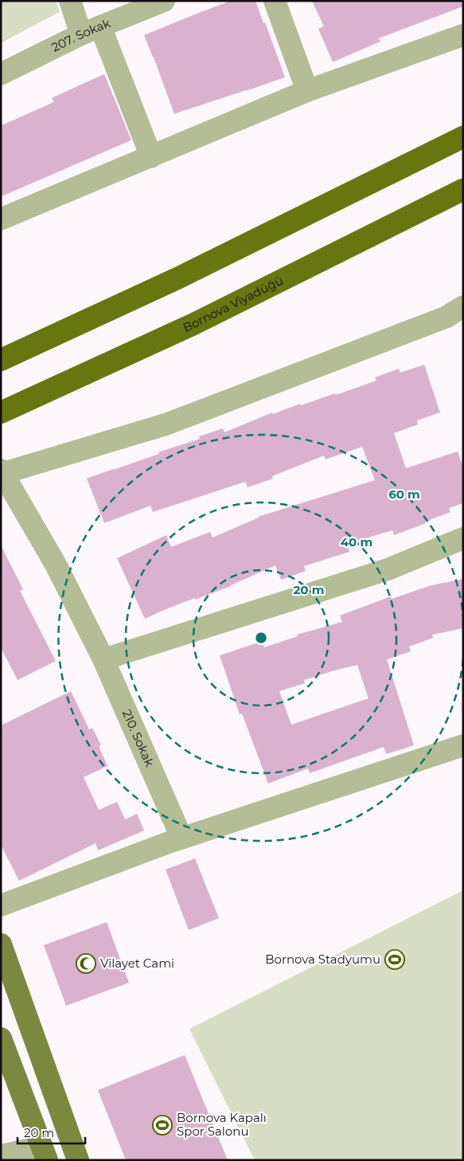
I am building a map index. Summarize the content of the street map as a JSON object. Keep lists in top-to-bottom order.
{
  "streets": {
    "highway": ["Bornova Viyadüğü"],
    "street": ["207. Sokak", "210. Sokak"]
  },
  "places": {
    "sports": ["Bornova Stadyumu", "Bornova Kapalı Spor Salonu"],
    "mosque": ["Vilayet Cami"]
  },
  "scale_bar": "20 m",
  "rings": ["60 m", "40 m", "20 m"]
}
